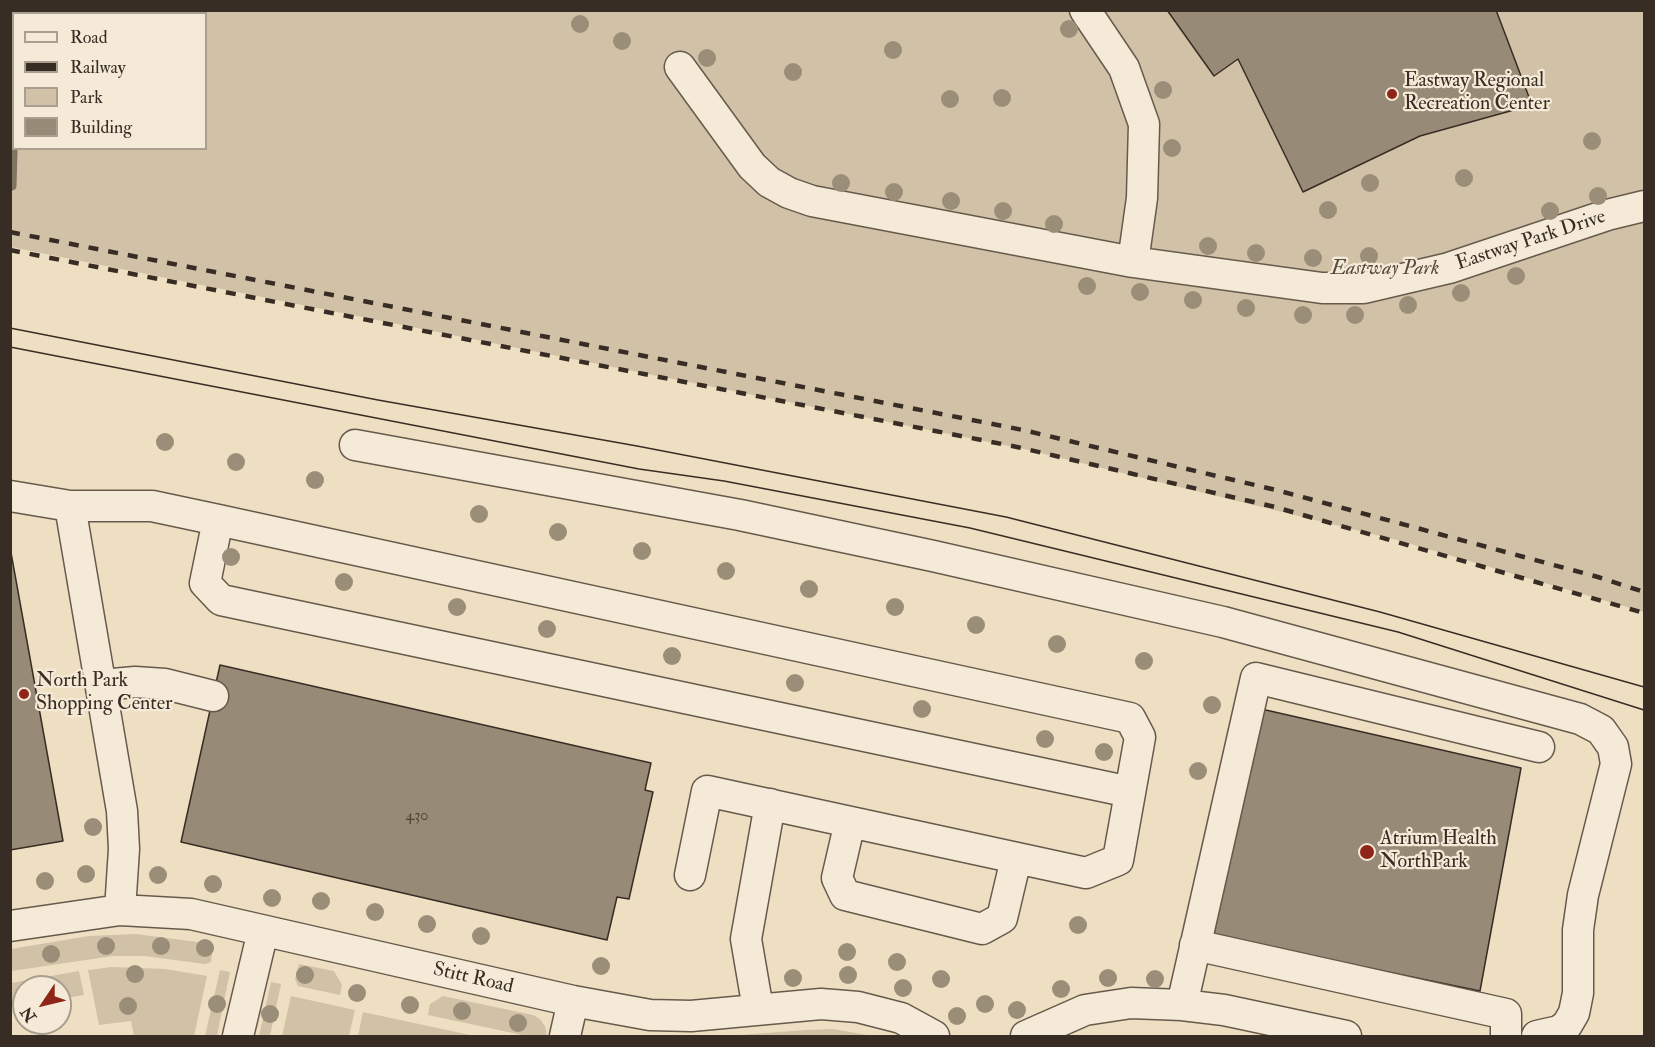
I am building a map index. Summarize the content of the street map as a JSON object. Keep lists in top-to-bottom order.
{
  "streets": {
    "street": ["Eastway Park Drive", "Stitt Road"]
  },
  "parks": ["Eastway Park"],
  "places": ["Eastway Regional Recreation Center", "North Park Shopping Center", "Atrium Health NorthPark"],
  "house_numbers": ["430"],
  "legend": [
    "Road",
    "Railway",
    "Park",
    "Building"
  ],
  "north": "bottom left"
}
